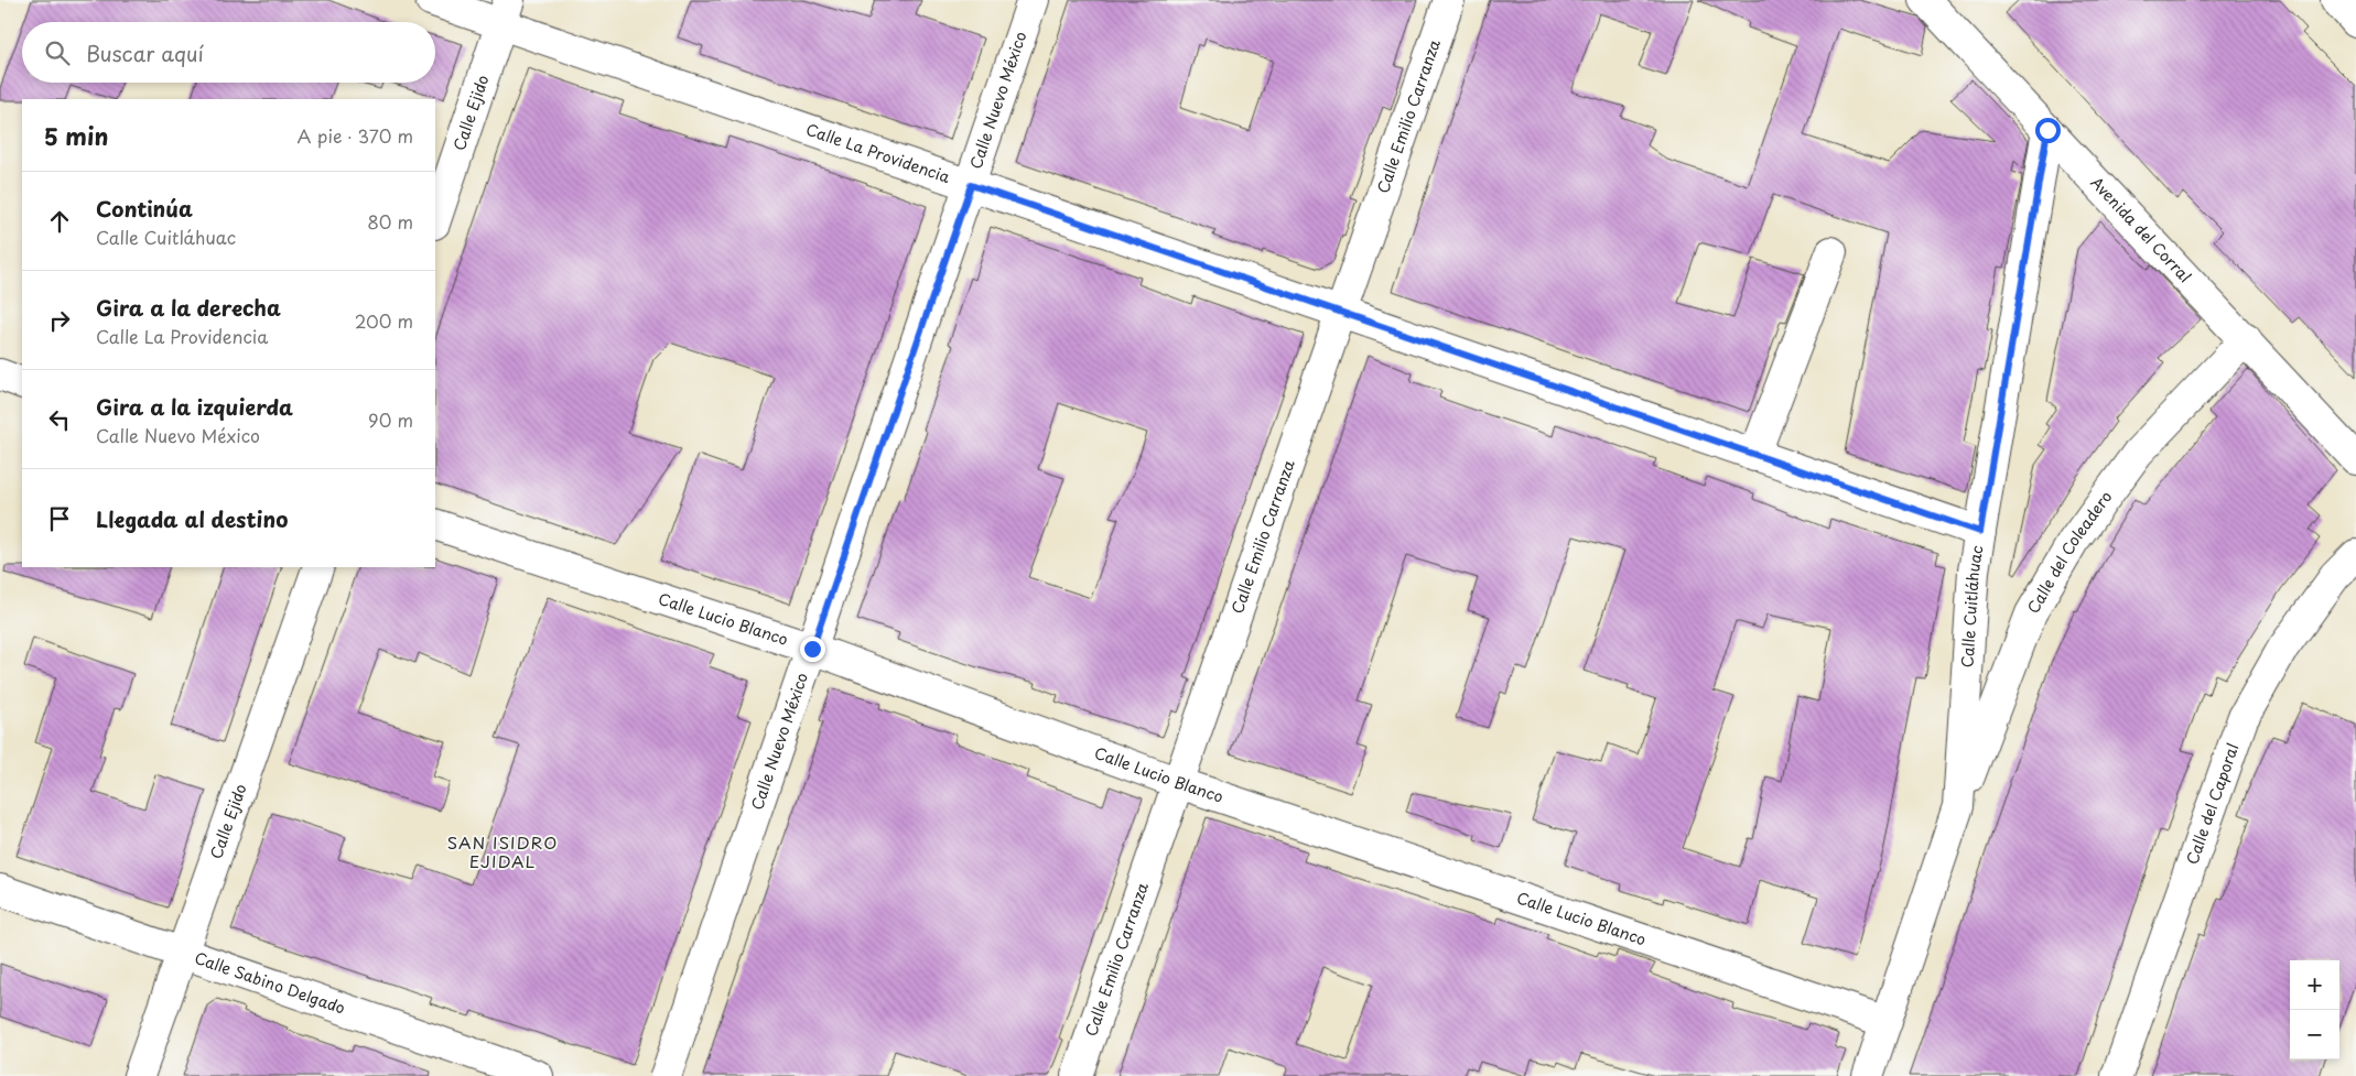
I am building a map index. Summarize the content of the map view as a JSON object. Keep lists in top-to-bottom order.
{
  "streets": {
    "street": [
      "Calle Nuevo México",
      "Calle Ejido",
      "Calle Emilio Carranza",
      "Calle La Providencia",
      "Avenida del Corral",
      "Calle del Coleadero",
      "Calle Cuitláhuac",
      "Calle Lucio Blanco",
      "Calle del Caporal",
      "Calle Sabino Delgado"
    ]
  },
  "crossings": [
    ["Calle Nuevo México", "Calle La Providencia"],
    ["Calle Nuevo México", "Calle Lucio Blanco"],
    ["Calle Ejido", "Calle La Providencia"],
    ["Calle Ejido", "Calle Sabino Delgado"],
    ["Calle Emilio Carranza", "Calle La Providencia"],
    ["Calle Emilio Carranza", "Calle Lucio Blanco"],
    ["Calle La Providencia", "Calle Cuitláhuac"],
    ["Avenida del Corral", "Calle del Coleadero"],
    ["Avenida del Corral", "Calle Cuitláhuac"],
    ["Calle del Coleadero", "Calle Cuitláhuac"],
    ["Calle Cuitláhuac", "Calle Lucio Blanco"]
  ],
  "districts": ["SAN ISIDRO EJIDAL"],
  "page": {
    "search": "Buscar aquí",
    "heading": ["5 min", "A pie · 370 m"],
    "list": [
      ["Continúa", "Calle Cuitláhuac", "80 m"],
      ["Gira a la derecha", "Calle La Providencia", "200 m"],
      ["Gira a la izquierda", "Calle Nuevo México", "90 m"],
      "Llegada al destino"
    ],
    "map_buttons": ["+", "−"]
  }
}
